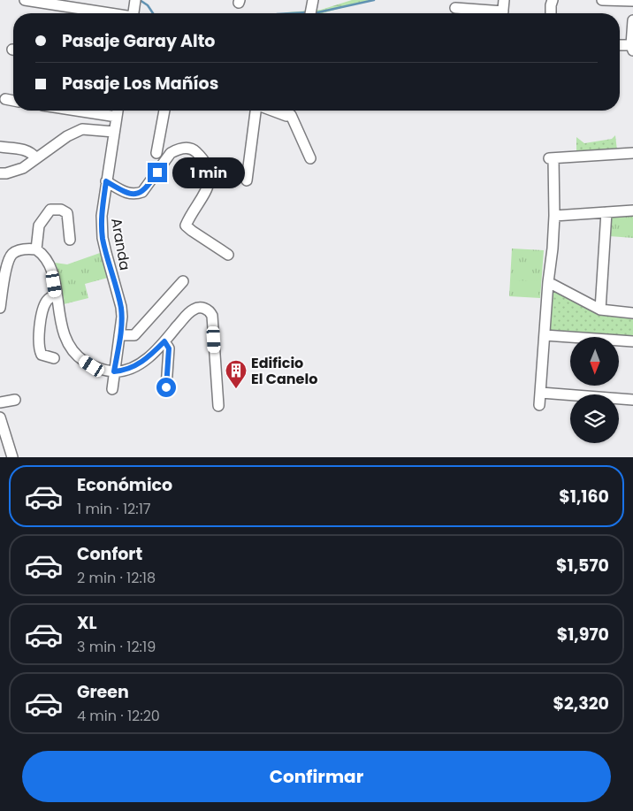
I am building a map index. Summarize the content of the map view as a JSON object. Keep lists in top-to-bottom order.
{
  "streets": {
    "street": ["Aranda"]
  },
  "places": {
    "building": ["Edificio El Canelo"]
  },
  "north": "bottom",
  "page": {
    "banner": ["Pasaje Garay Alto", "Pasaje Los Mañíos"],
    "bubble": "1 min",
    "list": [
      {
        "name": "Económico",
        "note": "1 min · 12:17",
        "value": "$1,160"
      },
      {
        "name": "Confort",
        "note": "2 min · 12:18",
        "value": "$1,570"
      },
      {
        "name": "XL",
        "note": "3 min · 12:19",
        "value": "$1,970"
      },
      {
        "name": "Green",
        "note": "4 min · 12:20",
        "value": "$2,320"
      }
    ],
    "buttons": "Confirmar"
  }
}
